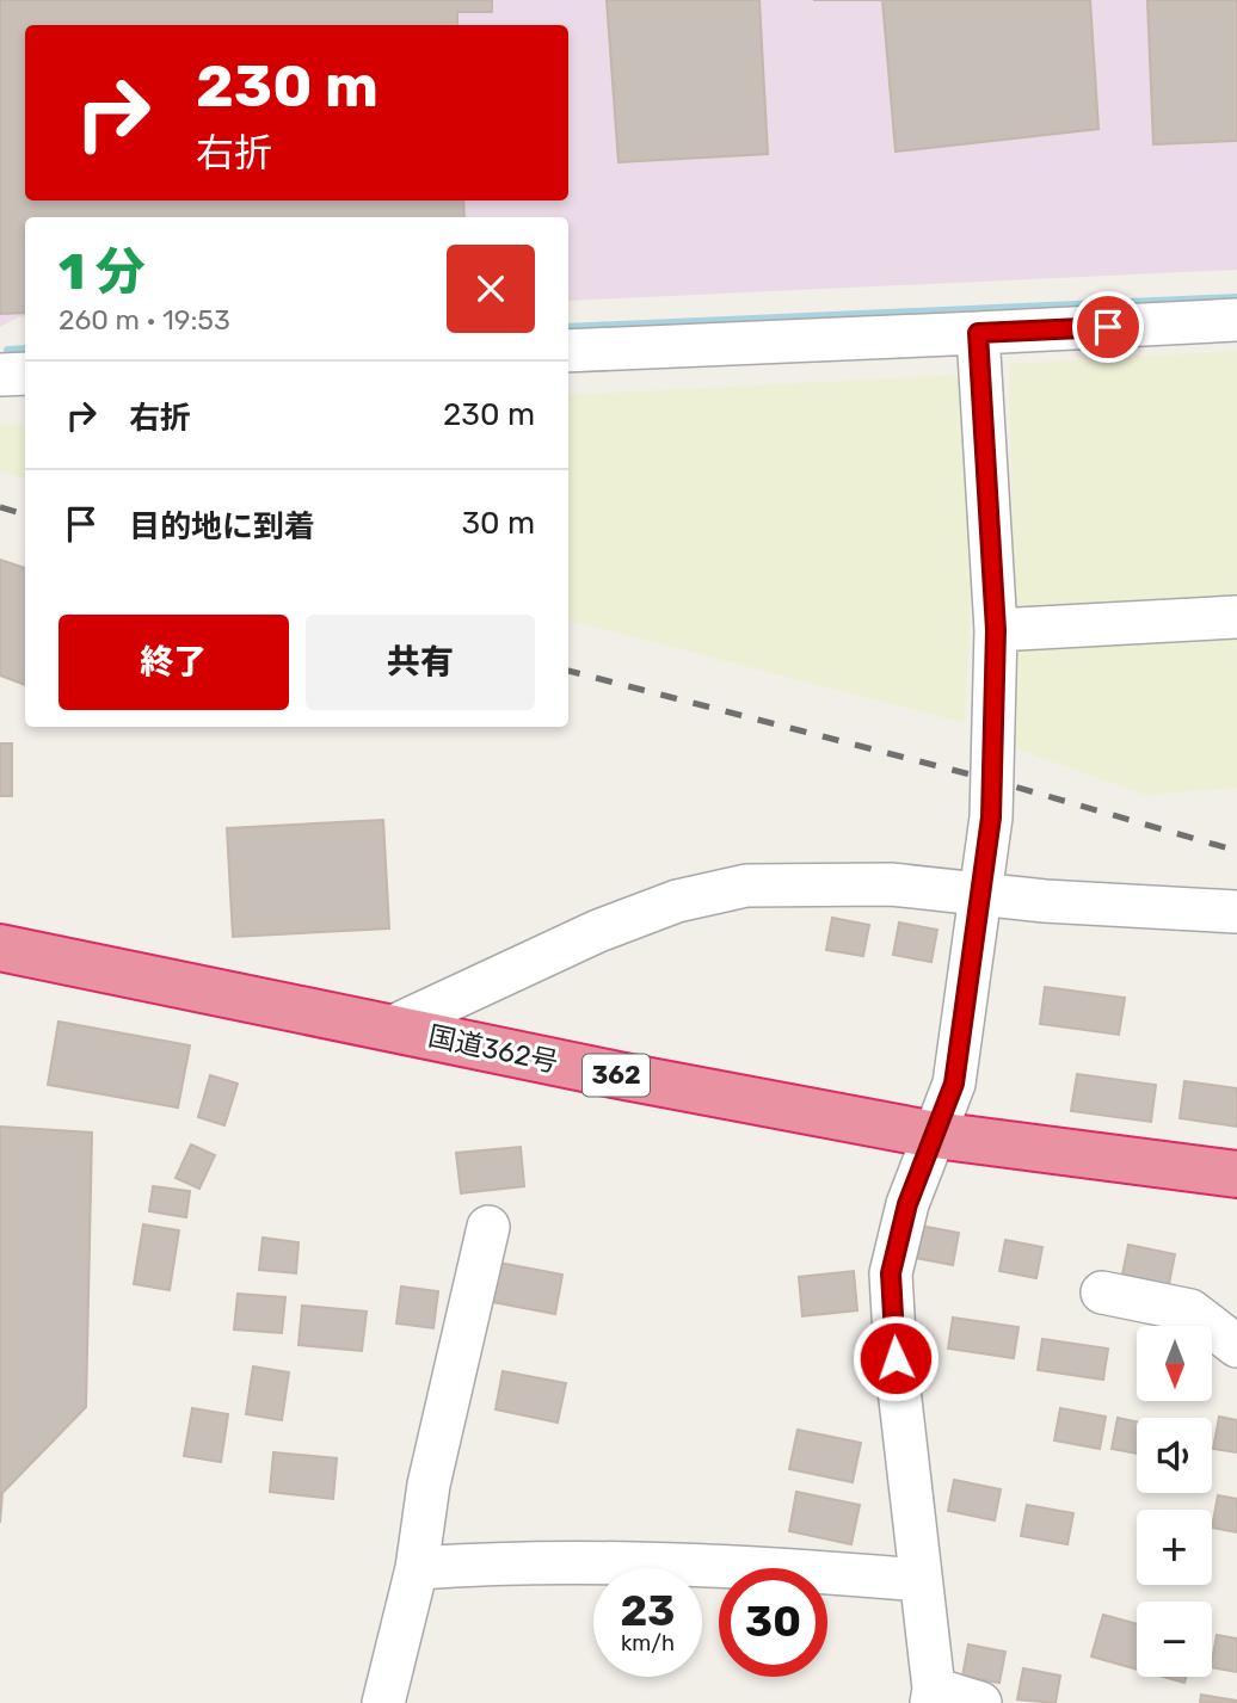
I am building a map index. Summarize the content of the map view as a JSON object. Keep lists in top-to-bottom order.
{
  "streets": {
    "highway": ["国道362号", "362"]
  },
  "north": "bottom",
  "page": {
    "turn": ["230 m", "右折"],
    "heading": ["1 分", "260 m · 19:53"],
    "list": [
      {
        "name": "右折",
        "value": "230 m"
      },
      {
        "name": "目的地に到着",
        "value": "30 m"
      }
    ],
    "buttons": ["終了", "共有"],
    "map_buttons": ["+", "−"],
    "speed": "23 km/h",
    "limit": "30"
  }
}
